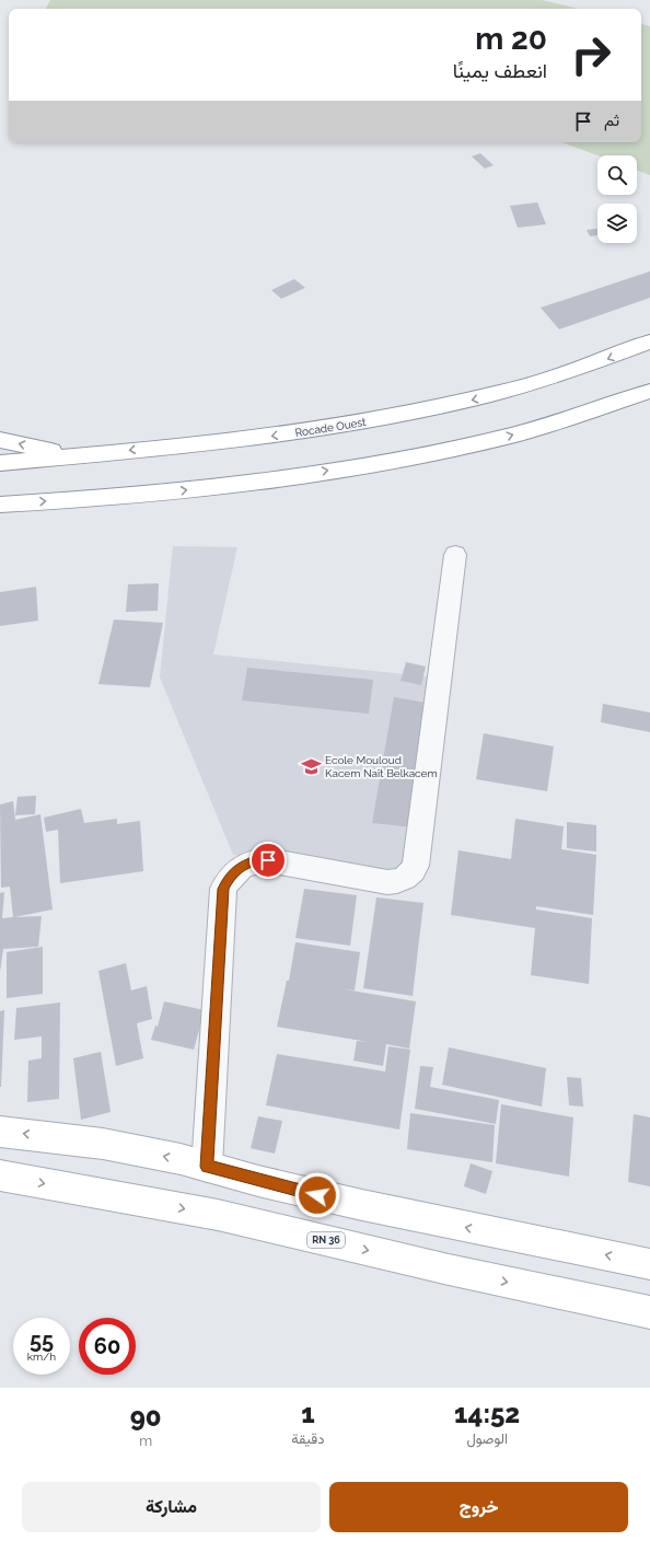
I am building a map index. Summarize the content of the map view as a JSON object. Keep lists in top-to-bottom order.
{
  "streets": {
    "main road": ["Rocade Ouest", "RN 36"]
  },
  "places": {
    "school or university": ["Ecole Mouloud Kacem Naït Belkacem"]
  },
  "page": {
    "turn": ["20 m", "انعطف يمينًا"],
    "then": "ثم",
    "speed": "55 km/h",
    "limit": "60",
    "eta": [
      "14:52",
      "الوصول",
      "1",
      "دقيقة",
      "90",
      "m"
    ],
    "buttons": ["خروج", "مشاركة"]
  }
}
